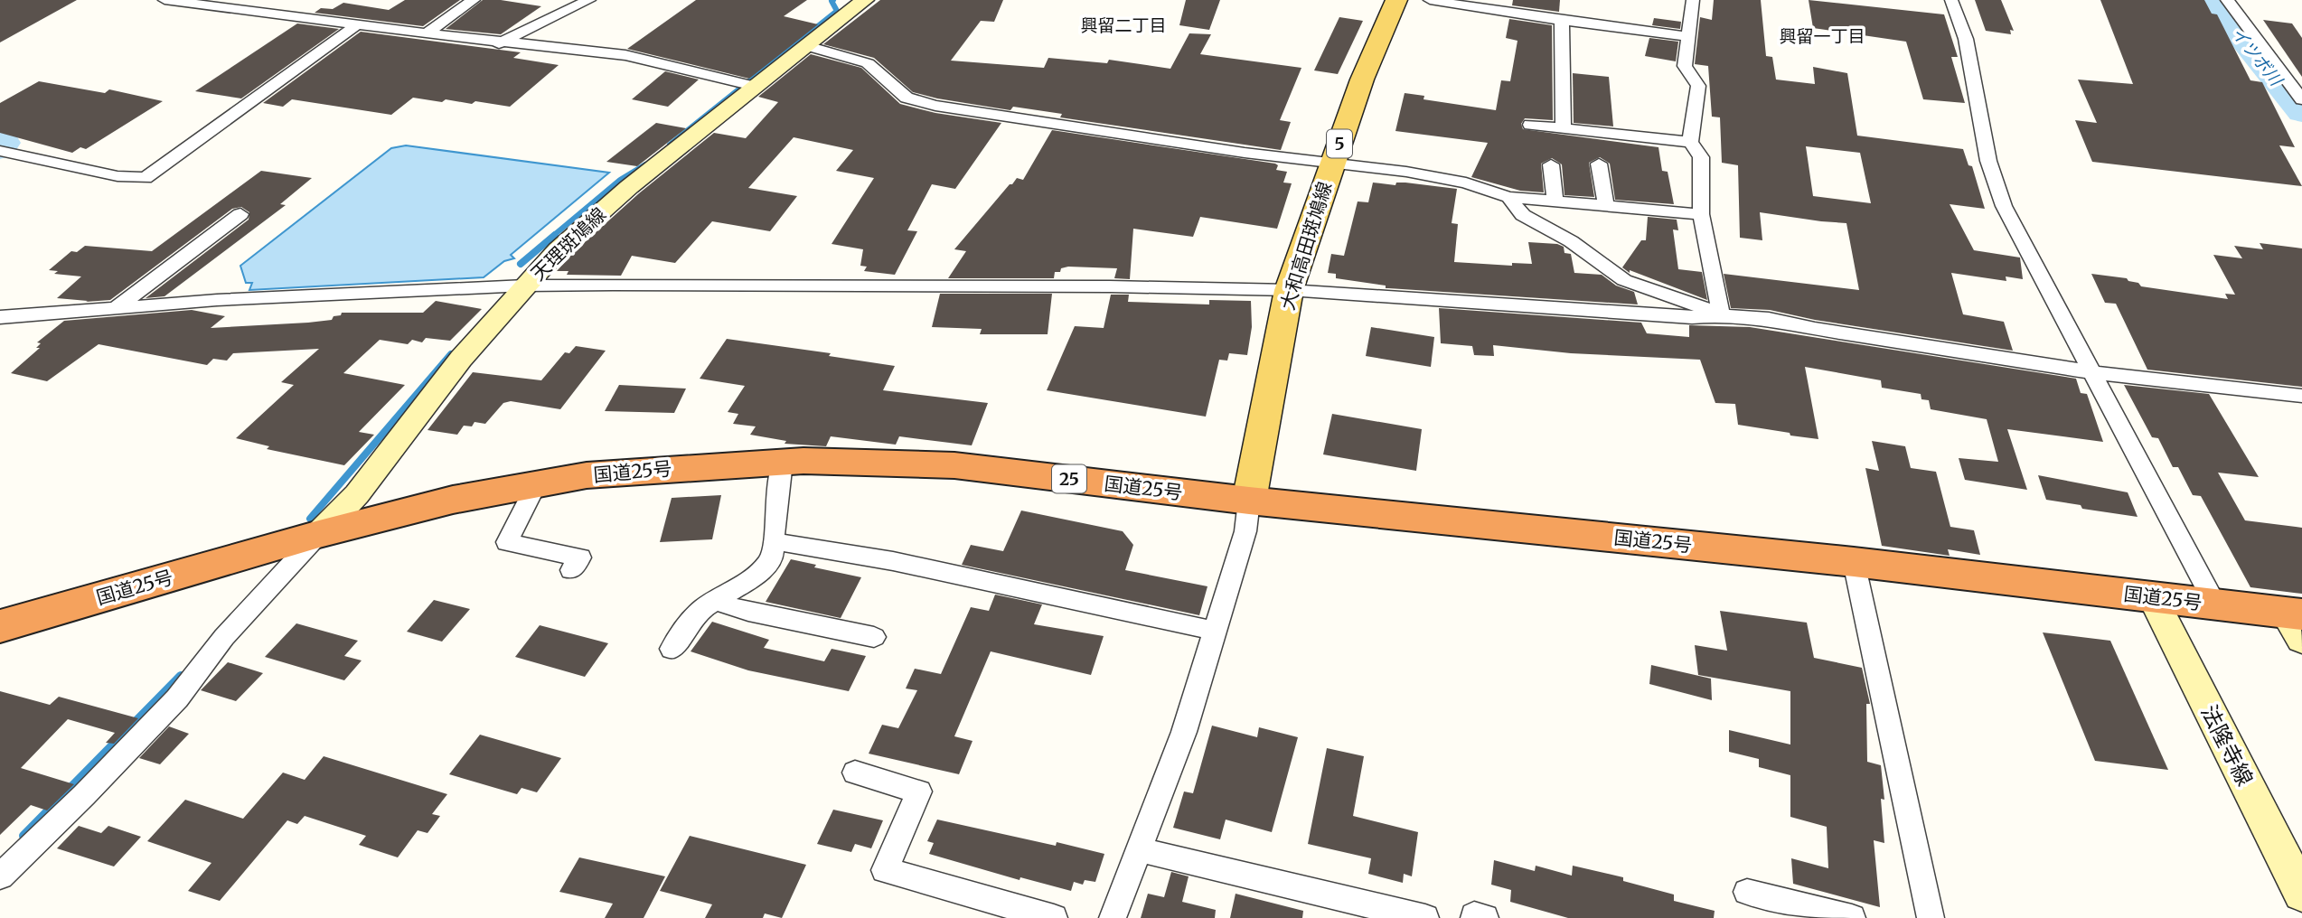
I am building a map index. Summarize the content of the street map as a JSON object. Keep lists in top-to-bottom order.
{
  "streets": {
    "highway": ["国道25号", "25"],
    "main road": [
      "5",
      "天理斑鳩線",
      "大和高田斑鳩線",
      "法隆寺線"
    ]
  },
  "crossings": [
    ["天理斑鳩線", "国道25号"],
    ["大和高田斑鳩線", "国道25号"],
    ["国道25号", "法隆寺線"]
  ],
  "districts": ["興留二丁目", "興留一丁目"],
  "water": ["イツボ川"]
}
